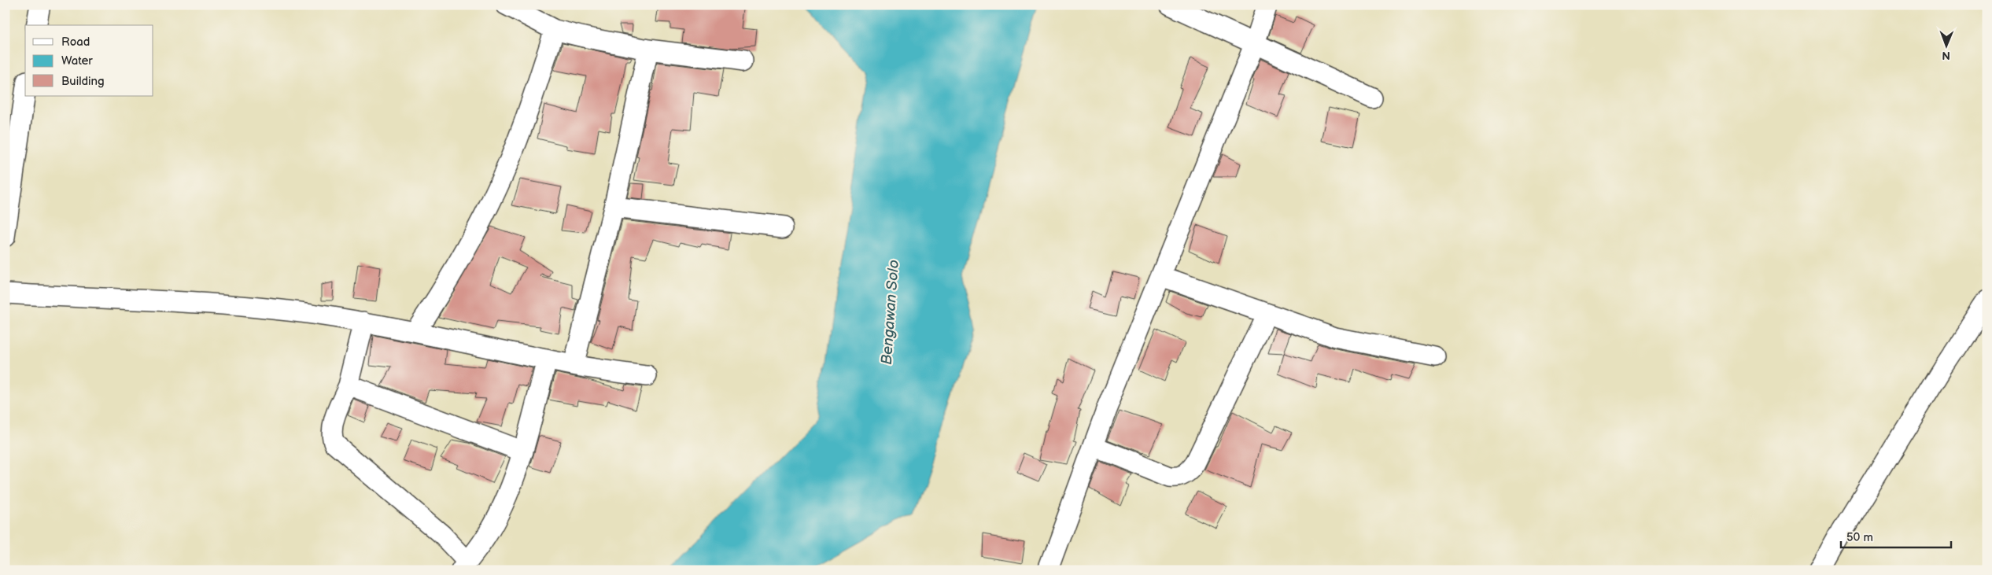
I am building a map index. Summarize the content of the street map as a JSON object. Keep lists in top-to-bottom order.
{
  "water": ["Bengawan Solo"],
  "legend": ["Road", "Water", "Building"],
  "scale_bar": "50 m",
  "north": "bottom"
}
